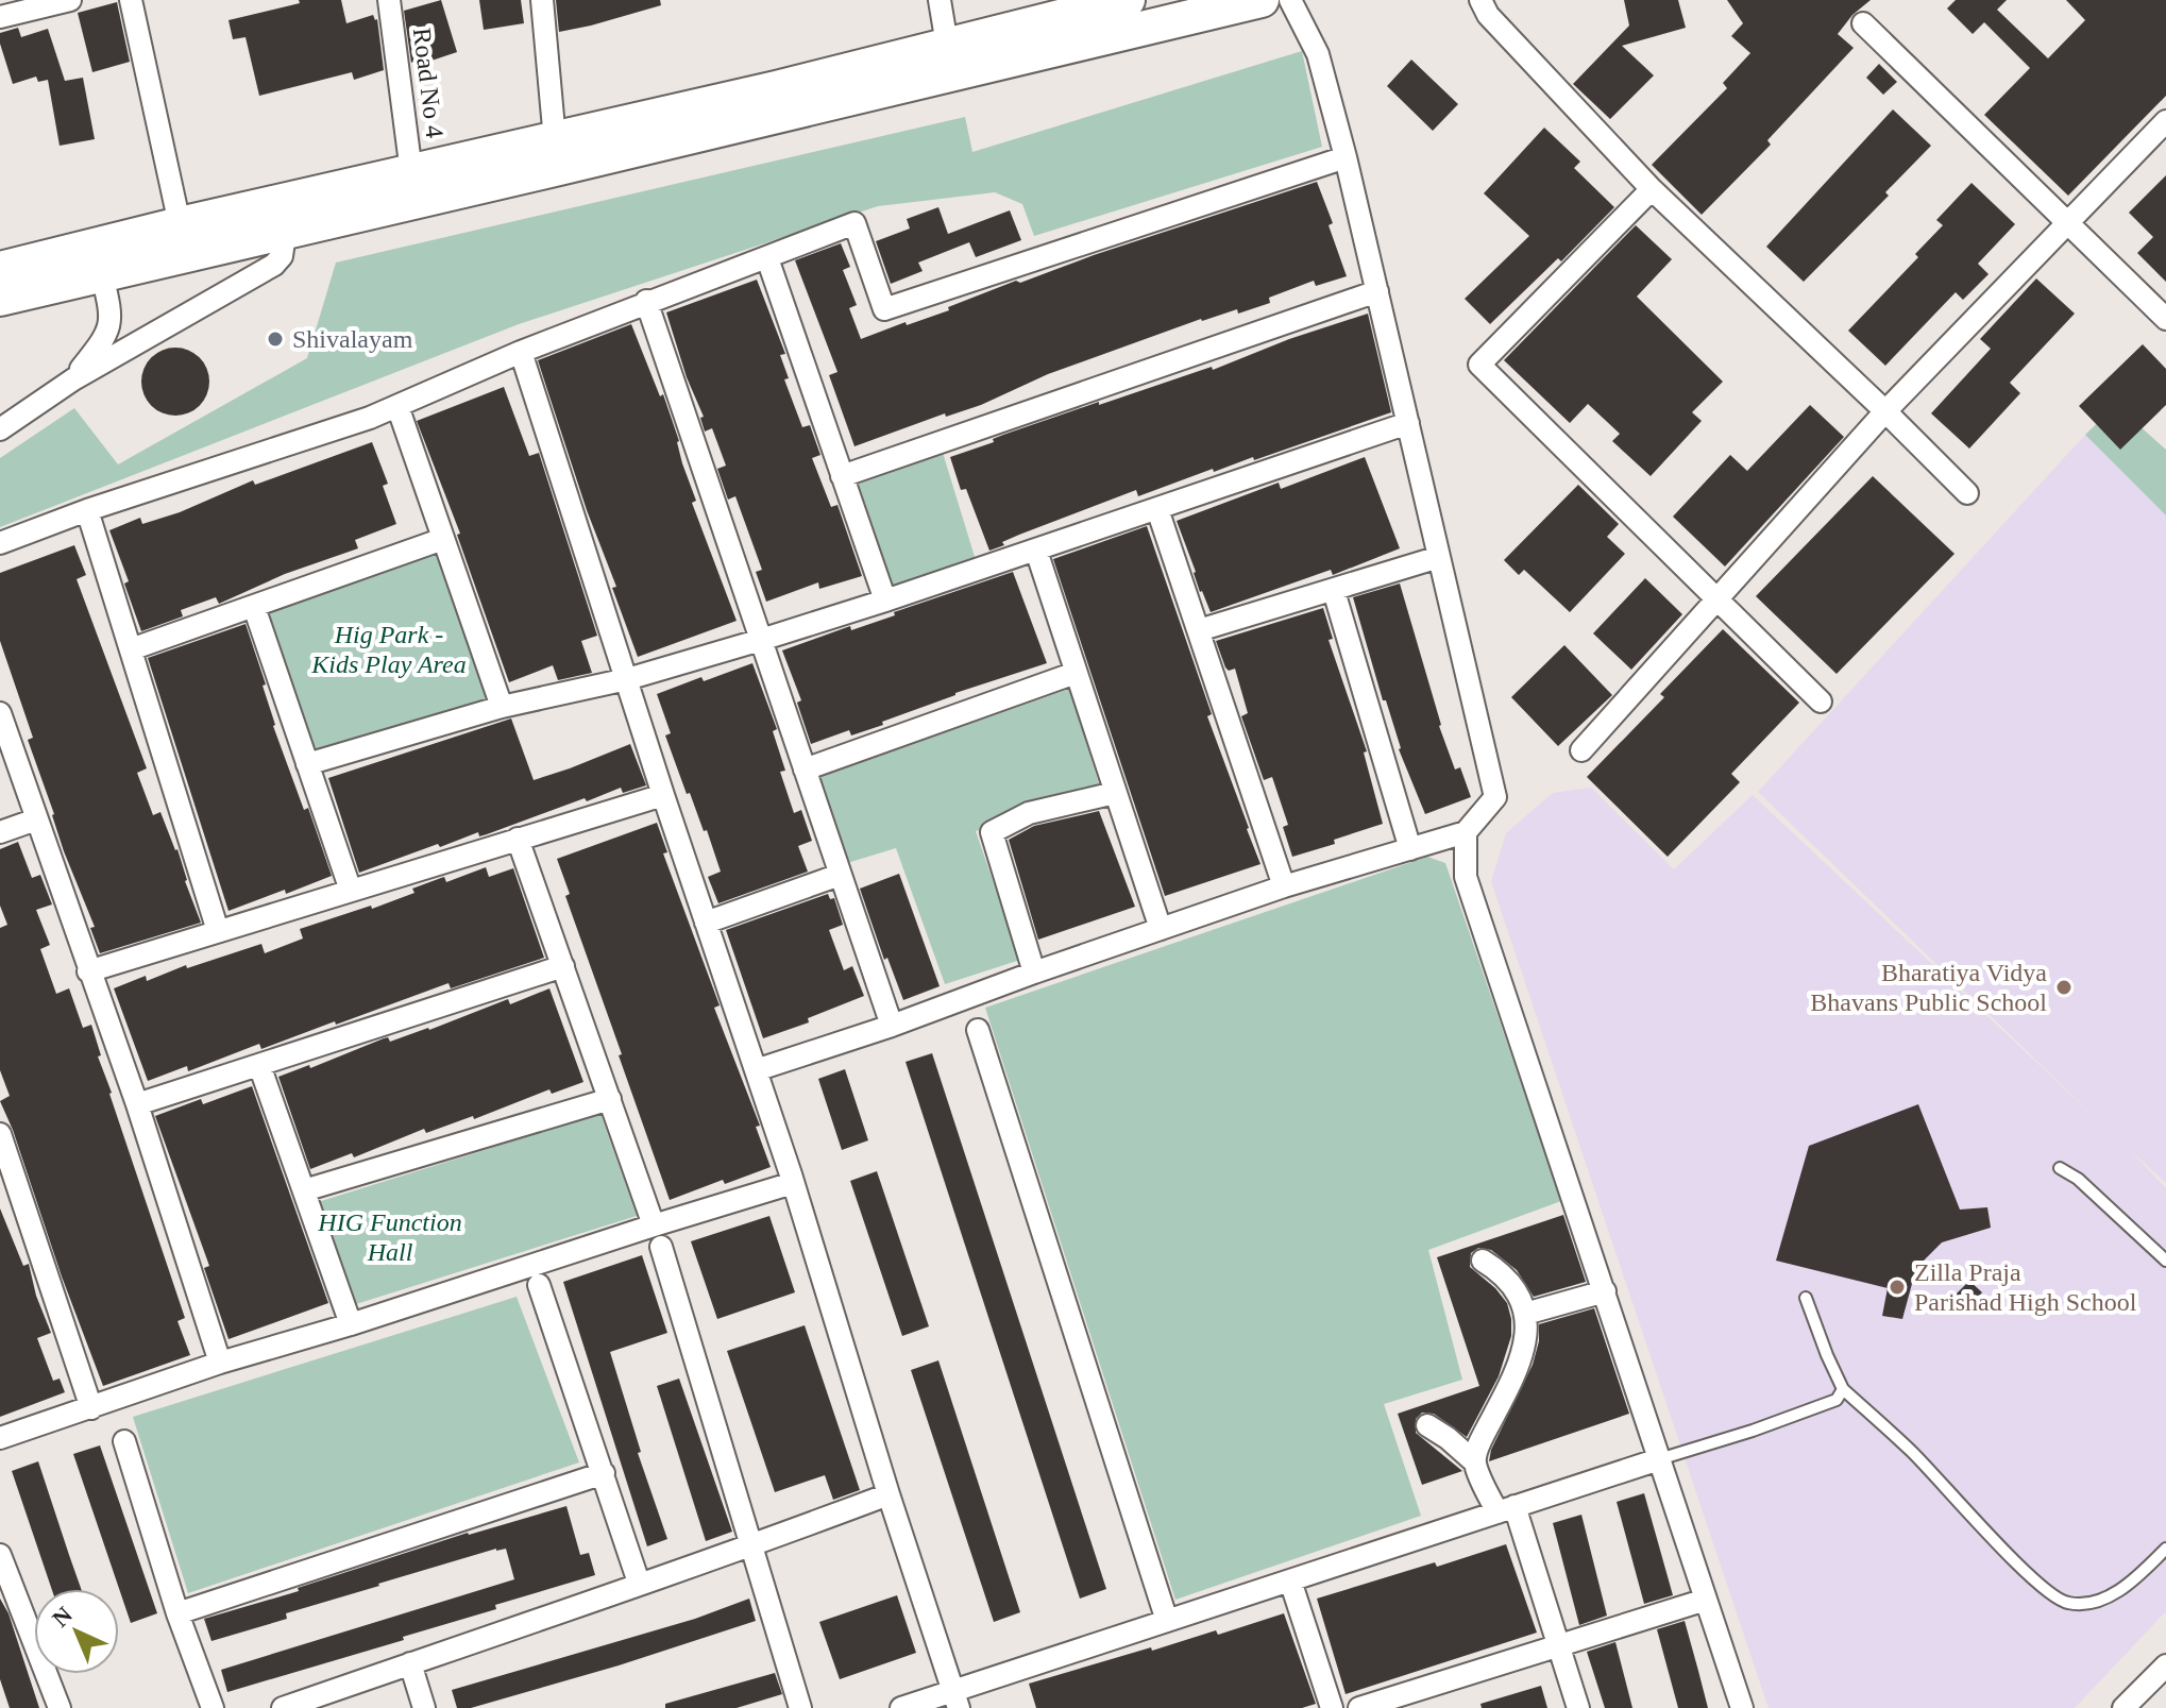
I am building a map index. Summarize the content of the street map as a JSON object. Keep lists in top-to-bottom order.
{
  "streets": {
    "street": ["Road No 4"]
  },
  "parks": ["Hig Park - Kids Play Area", "HIG Function Hall"],
  "places": ["Shivalayam", "Bharatiya Vidya Bhavans Public School", "Zilla Praja Parishad High School"],
  "north": "top left"
}
